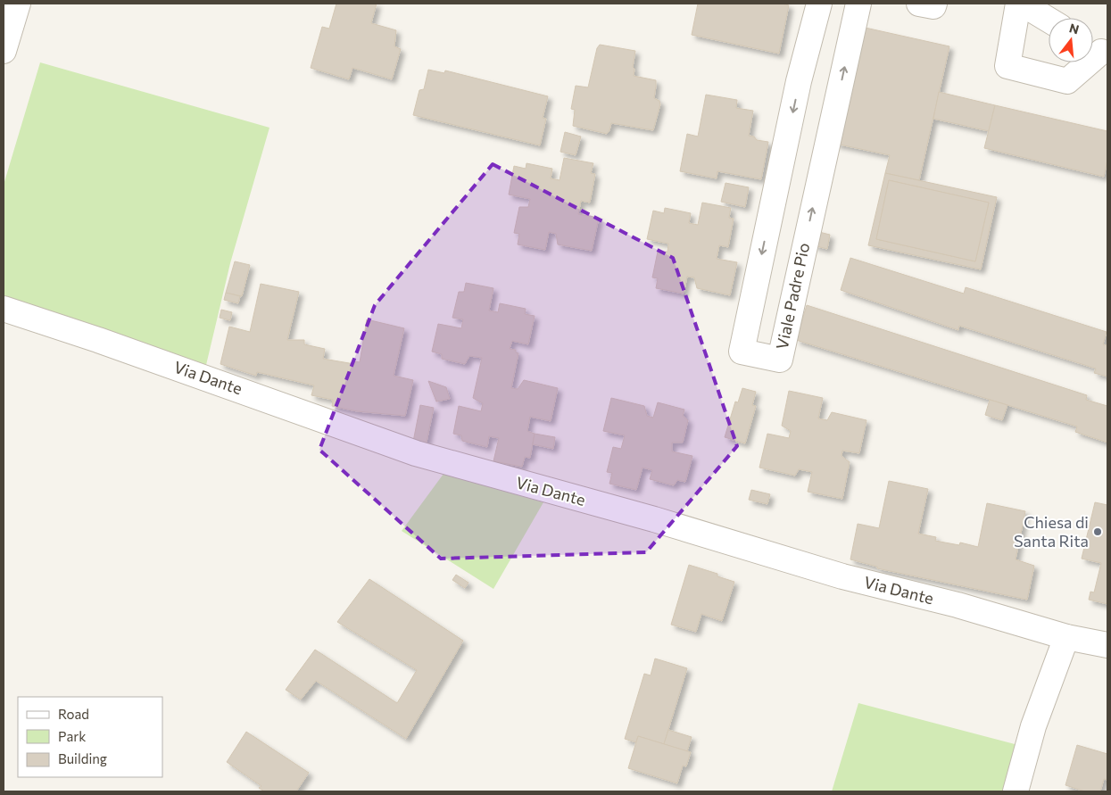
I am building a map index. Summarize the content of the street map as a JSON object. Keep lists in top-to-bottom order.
{
  "streets": {
    "street": ["Viale Padre Pio", "Via Dante"]
  },
  "places": ["Chiesa di Santa Rita"],
  "legend": ["Road", "Park", "Building"],
  "north": "top"
}
